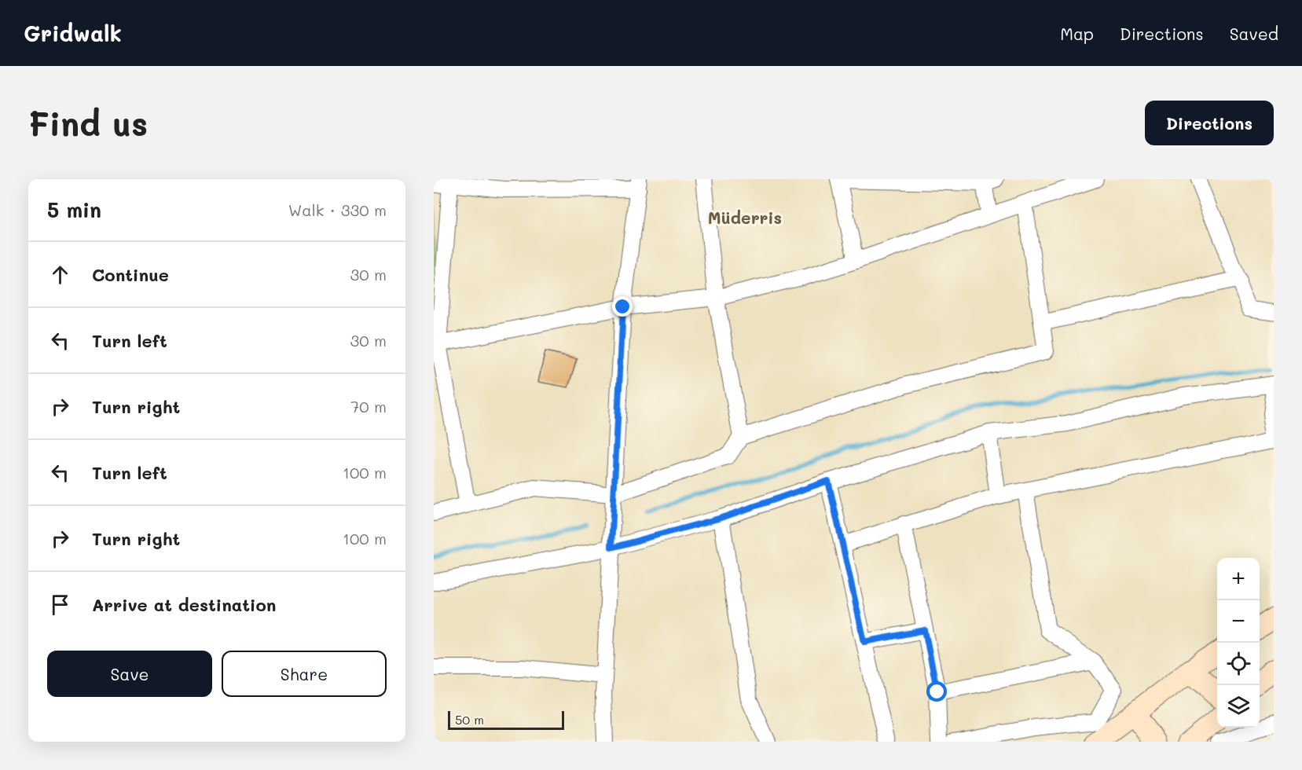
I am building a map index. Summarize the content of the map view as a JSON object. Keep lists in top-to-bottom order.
{
  "districts": ["Müderris"],
  "scale_bar": "50 m",
  "page": {
    "header": "Gridwalk",
    "nav": ["Map", "Directions", "Saved"],
    "buttons": [
      "Directions",
      ["Save", "Share"]
    ],
    "title": "Find us",
    "heading": ["5 min", "Walk · 330 m"],
    "list": [
      ["Continue", "30 m"],
      ["Turn left", "30 m"],
      ["Turn right", "70 m"],
      ["Turn left", "100 m"],
      ["Turn right", "100 m"],
      "Arrive at destination"
    ],
    "map_buttons": ["+", "−"],
    "scale": "50 m"
  }
}
